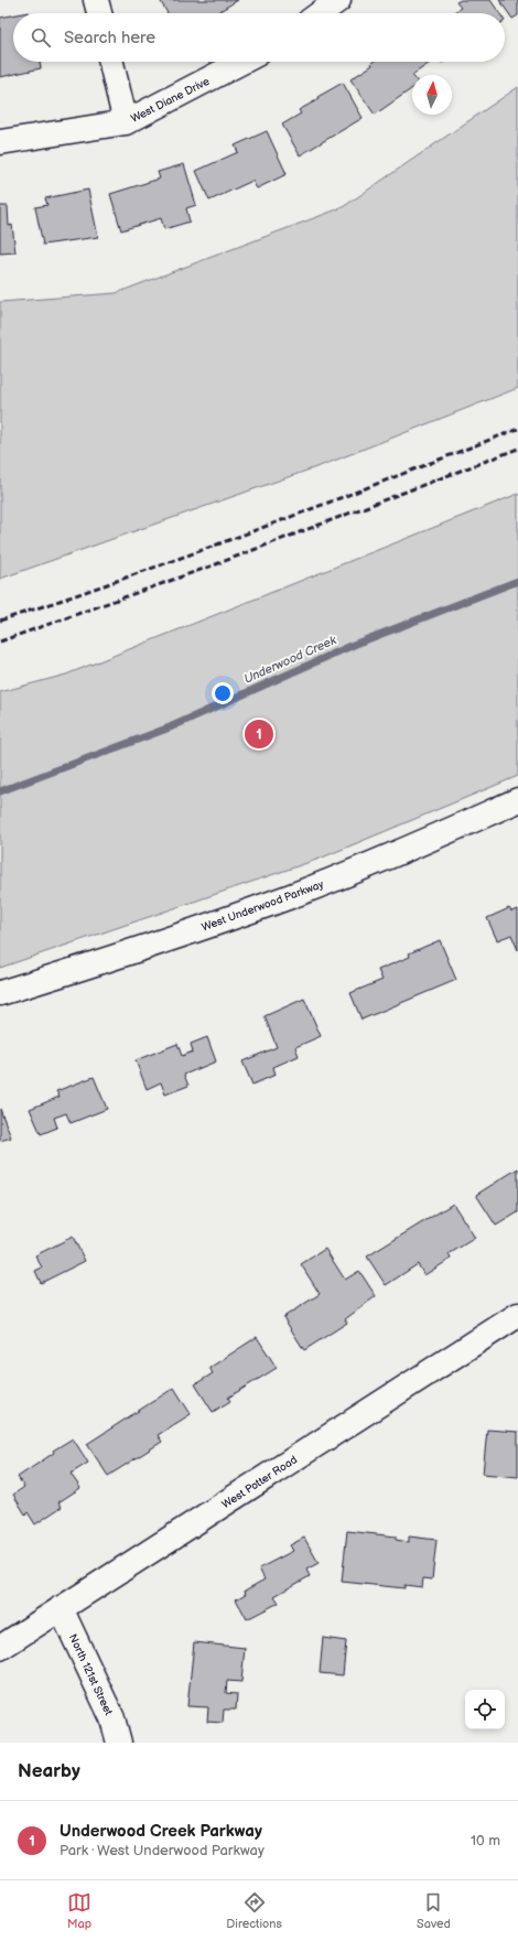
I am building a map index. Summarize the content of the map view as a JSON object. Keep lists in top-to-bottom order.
{
  "streets": {
    "street": [
      "West Diane Drive",
      "West Underwood Parkway",
      "West Potter Road",
      "North 121st Street"
    ]
  },
  "crossings": [
    ["West Potter Road", "North 121st Street"]
  ],
  "water": ["Underwood Creek"],
  "north": "top",
  "page": {
    "search": "Search here",
    "pins": "1",
    "heading": "Nearby",
    "list": [
      {
        "mark": "1",
        "name": "Underwood Creek Parkway",
        "note": "Park · West Underwood Parkway",
        "value": "10 m"
      }
    ],
    "nav": ["Map", "Directions", "Saved"]
  }
}
